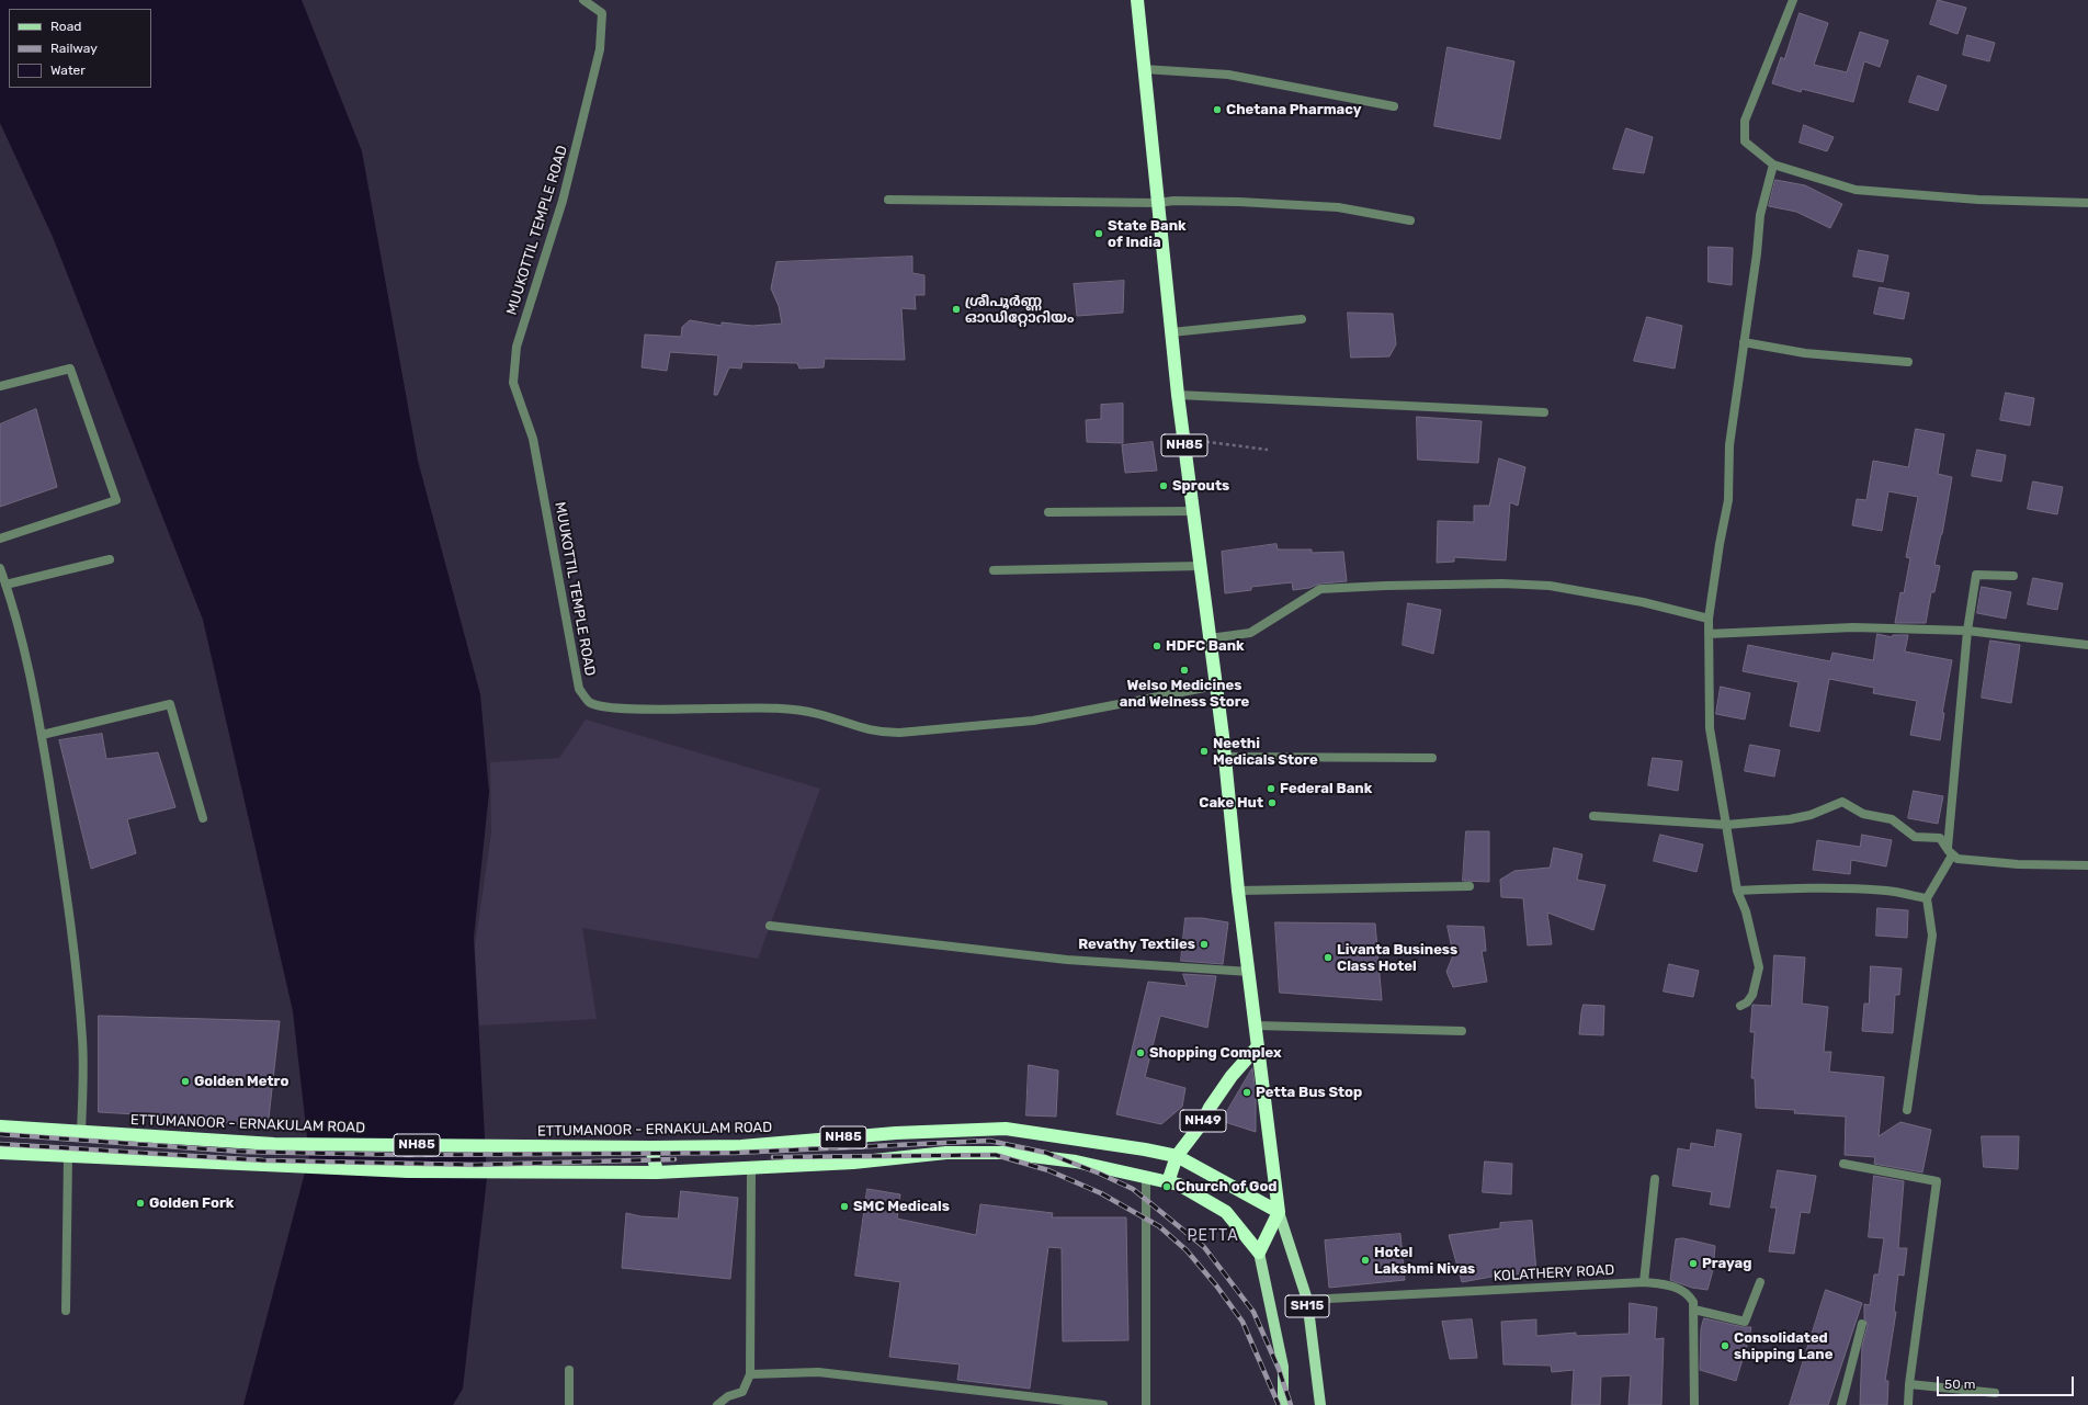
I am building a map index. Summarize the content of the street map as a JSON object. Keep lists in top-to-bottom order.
{
  "streets": {
    "highway": ["NH85", "NH49", "ETTUMANOOR - ERNAKULAM ROAD"],
    "main road": ["SH15"],
    "street": ["MUUKOTTIL TEMPLE ROAD", "KOLATHERY ROAD"]
  },
  "crossings": [
    ["MUUKOTTIL TEMPLE ROAD", "NH85"],
    ["NH49", "ETTUMANOOR - ERNAKULAM ROAD"],
    ["ETTUMANOOR - ERNAKULAM ROAD", "SH15"],
    ["KOLATHERY ROAD", "SH15"]
  ],
  "districts": ["PETTA"],
  "places": [
    "Chetana Pharmacy",
    "State Bank of India",
    "ശ്രീപൂർണ്ണ ഓഡിറ്റോറിയം",
    "Sprouts",
    "HDFC Bank",
    "Welso Medicines and Welness Store",
    "Neethi Medicals Store",
    "Federal Bank",
    "Cake Hut",
    "Revathy Textiles",
    "Livanta Business Class Hotel",
    "Shopping Complex",
    "Golden Metro",
    "Petta Bus Stop",
    "Church of God",
    "Golden Fork",
    "SMC Medicals",
    "Hotel Lakshmi Nivas",
    "Prayag",
    "Consolidated shipping Lane"
  ],
  "legend": ["Road", "Railway", "Water"],
  "scale_bar": "50 m"
}
